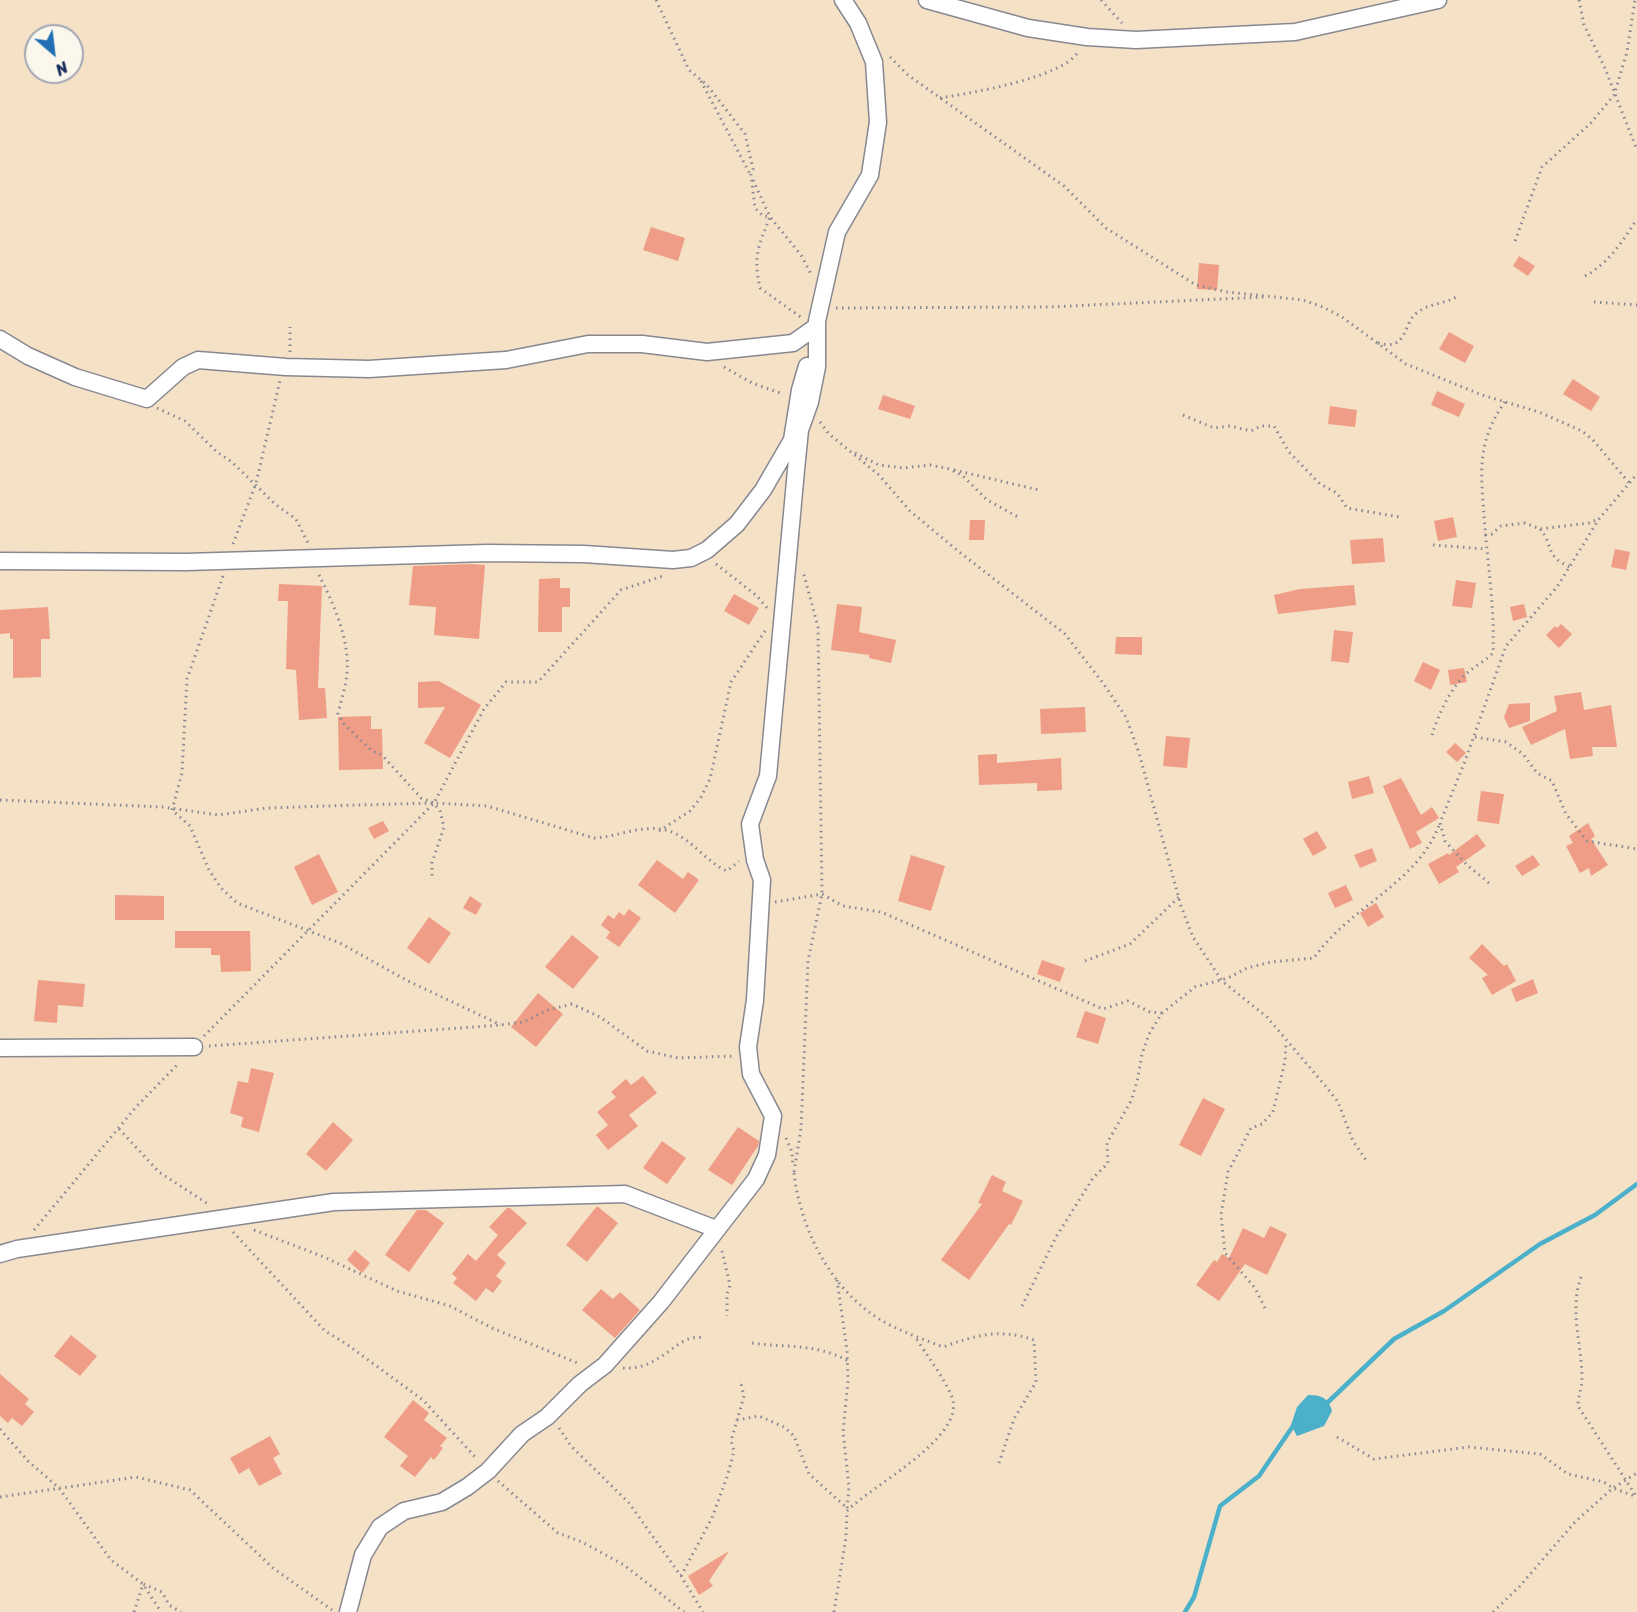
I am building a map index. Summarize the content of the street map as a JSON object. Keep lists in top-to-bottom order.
{
  "north": "bottom right"
}
